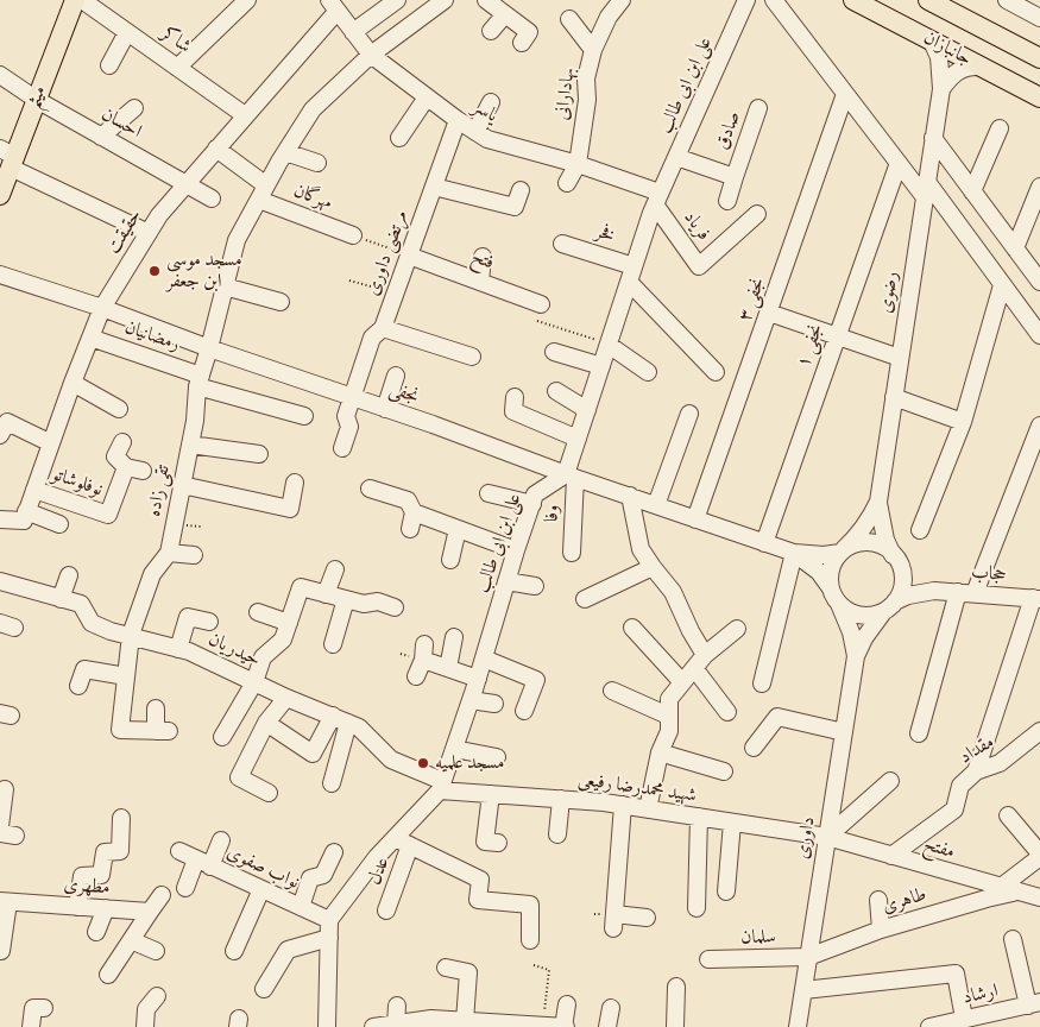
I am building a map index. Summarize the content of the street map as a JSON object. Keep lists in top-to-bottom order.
{
  "streets": {
    "main road": ["جانبازان", "میثم"],
    "street": [
      "شاکر",
      "علی ابن ابی طالب",
      "بهادارانی",
      "یاسر",
      "احسان",
      "صادق",
      "مهرگان",
      "فریاد",
      "حقیقت",
      "فخر",
      "مرتضی داوری",
      "فتح",
      "رضوی",
      "نجفی ۳",
      "رمضانیان",
      "نجفی ۱",
      "نجفی",
      "نوفلوشاتو",
      "تقی زاده",
      "وفا",
      "حجاب",
      "حیدریان",
      "مقداد",
      "شهید محمدرضا رفیعی",
      "داوری",
      "مفتح",
      "نواب صفوی",
      "عدل",
      "مطهری",
      "طاهری",
      "سلمان",
      "ارشاد"
    ]
  },
  "crossings": [
    ["شاکر", "حقیقت"],
    ["جانبازان", "رضوی"],
    ["علی ابن ابی طالب", "یاسر"],
    ["علی ابن ابی طالب", "صادق"],
    ["علی ابن ابی طالب", "فریاد"],
    ["علی ابن ابی طالب", "فخر"],
    ["علی ابن ابی طالب", "نجفی"],
    ["علی ابن ابی طالب", "وفا"],
    ["علی ابن ابی طالب", "حیدریان"],
    ["علی ابن ابی طالب", "شهید محمدرضا رفیعی"],
    ["علی ابن ابی طالب", "نواب صفوی"],
    ["بهادارانی", "یاسر"],
    ["میثم", "احسان"],
    ["یاسر", "فریاد"],
    ["یاسر", "حقیقت"],
    ["یاسر", "مرتضی داوری"],
    ["یاسر", "تقی زاده"],
    ["احسان", "حقیقت"],
    ["مهرگان", "حقیقت"],
    ["مهرگان", "تقی زاده"],
    ["حقیقت", "رمضانیان"],
    ["حقیقت", "نجفی"],
    ["حقیقت", "نوفلوشاتو"],
    ["مرتضی داوری", "فتح"],
    ["مرتضی داوری", "نجفی"],
    ["نجفی ۳", "نجفی"],
    ["رمضانیان", "تقی زاده"],
    ["نجفی ۱", "نجفی"],
    ["نجفی", "تقی زاده"],
    ["نجفی", "وفا"],
    ["تقی زاده", "حیدریان"],
    ["حیدریان", "شهید محمدرضا رفیعی"],
    ["مقداد", "مفتح"],
    ["شهید محمدرضا رفیعی", "داوری"],
    ["شهید محمدرضا رفیعی", "مفتح"],
    ["داوری", "مفتح"],
    ["داوری", "طاهری"],
    ["داوری", "سلمان"],
    ["مفتح", "طاهری"],
    ["طاهری", "سلمان"]
  ],
  "places": ["مسجد موسی ابن جعفر", "مسجد علمیه"]
}
